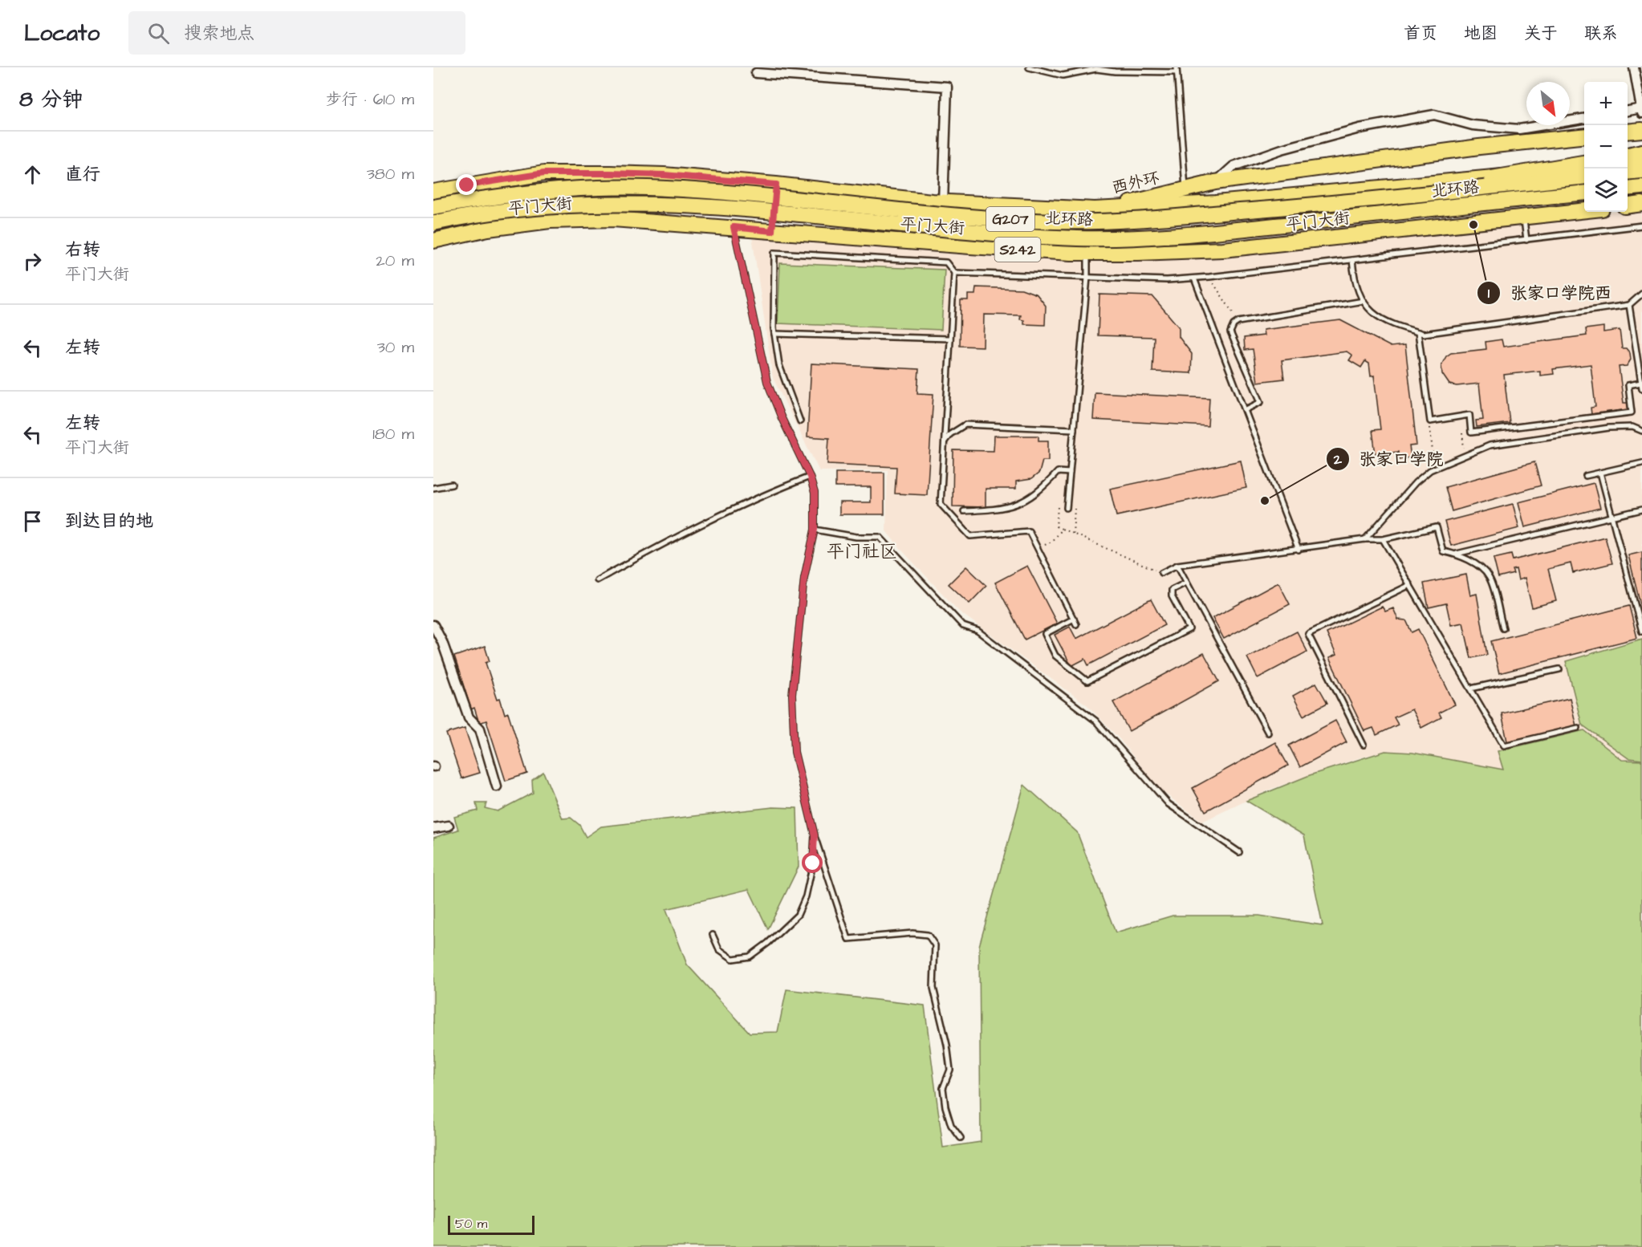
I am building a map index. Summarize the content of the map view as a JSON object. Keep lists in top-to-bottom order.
{
  "streets": {
    "main road": [
      "西外环",
      "北环路",
      "平门大街",
      "G207",
      "S242"
    ]
  },
  "crossings": [
    ["西外环", "平门大街"]
  ],
  "districts": ["平门社区"],
  "places": ["张家口学院西", "张家口学院"],
  "scale_bar": "50 m",
  "north": "bottom right",
  "page": {
    "header": "Locato",
    "search": "搜索地点",
    "nav": [
      "首页",
      "地图",
      "关于",
      "联系"
    ],
    "heading": ["8 分钟", "步行 · 610 m"],
    "map_buttons": ["+", "−"],
    "list": [
      ["直行", "380 m"],
      ["右转", "平门大街", "20 m"],
      ["左转", "30 m"],
      ["左转", "平门大街", "180 m"],
      "到达目的地"
    ],
    "scale": "50 m"
  }
}
